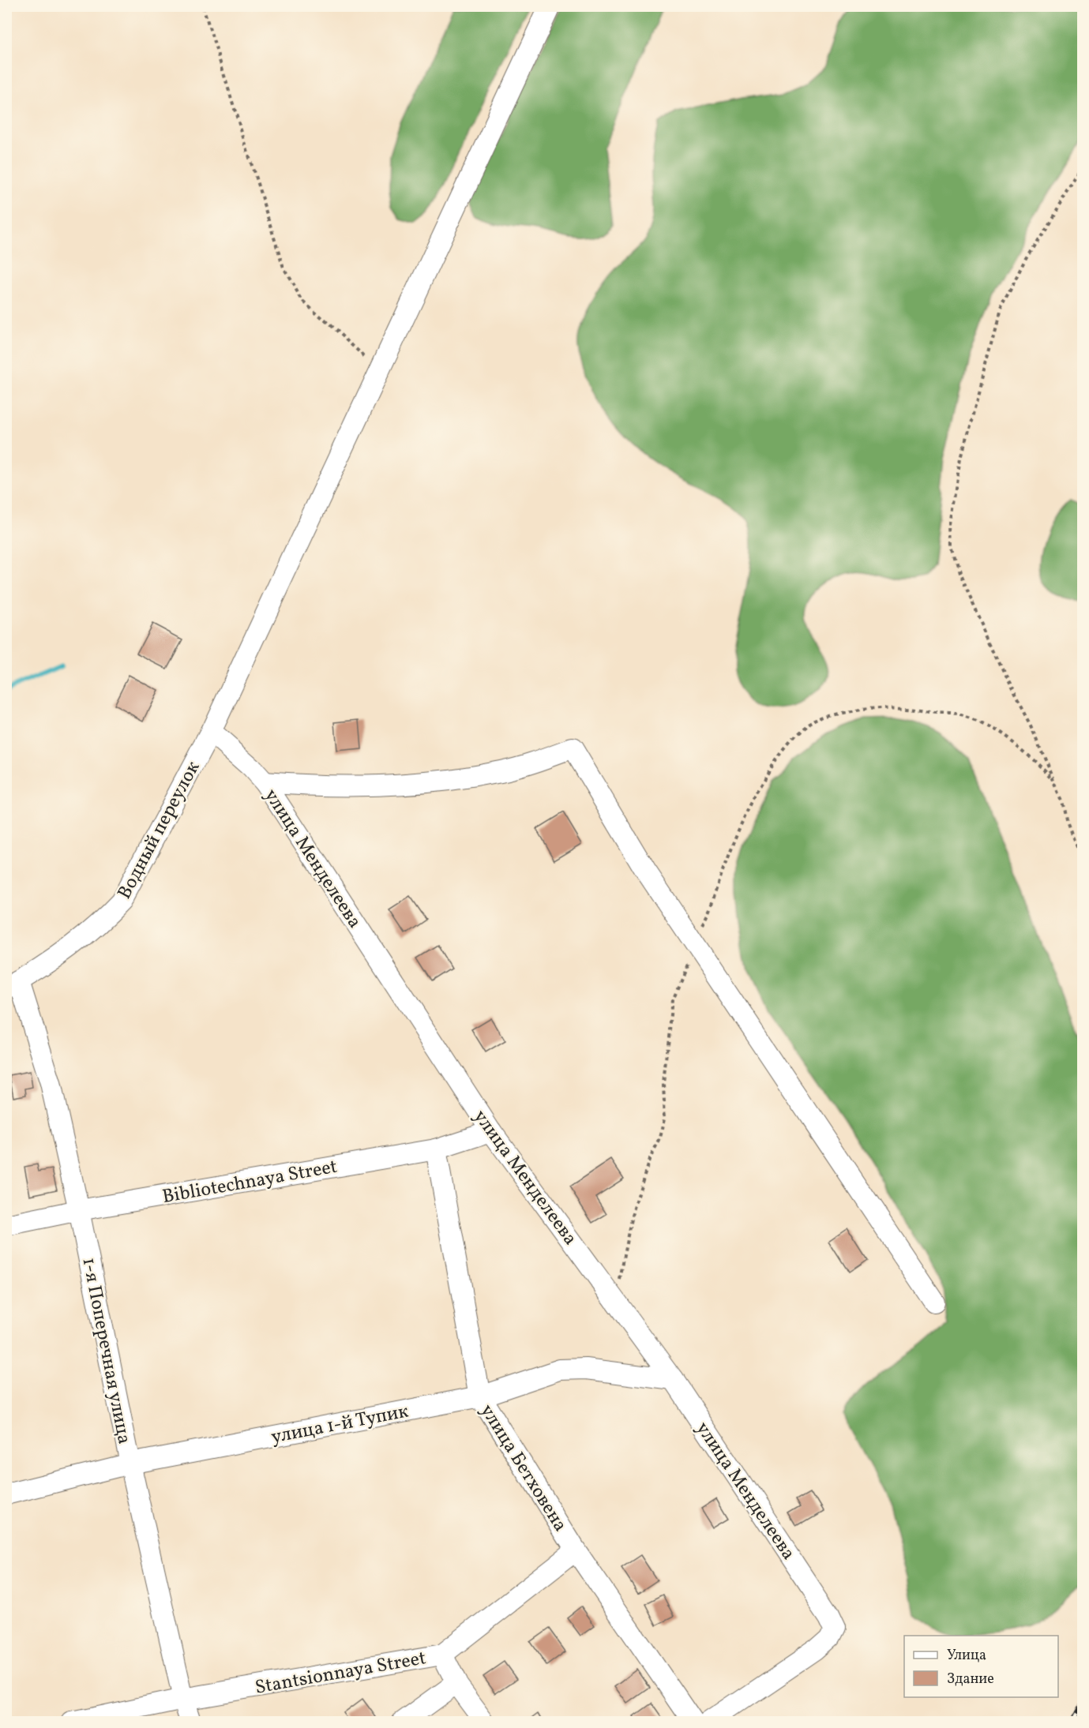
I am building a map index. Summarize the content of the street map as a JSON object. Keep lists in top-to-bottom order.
{
  "streets": {
    "street": [
      "Водный переулок",
      "улица Менделеева",
      "Bibliotechnaya Street",
      "1-я Поперечная улица",
      "улица 1-й Тупик",
      "улица Бетховена",
      "Stantsionnaya Street"
    ]
  },
  "crossings": [
    ["Водный переулок", "улица Менделеева"],
    ["Водный переулок", "1-я Поперечная улица"],
    ["улица Менделеева", "Bibliotechnaya Street"],
    ["улица Менделеева", "улица 1-й Тупик"],
    ["Bibliotechnaya Street", "1-я Поперечная улица"],
    ["Bibliotechnaya Street", "улица Бетховена"],
    ["1-я Поперечная улица", "улица 1-й Тупик"],
    ["1-я Поперечная улица", "Stantsionnaya Street"],
    ["улица 1-й Тупик", "улица Бетховена"],
    ["улица Бетховена", "Stantsionnaya Street"]
  ],
  "legend": ["Улица", "Здание"]
}
